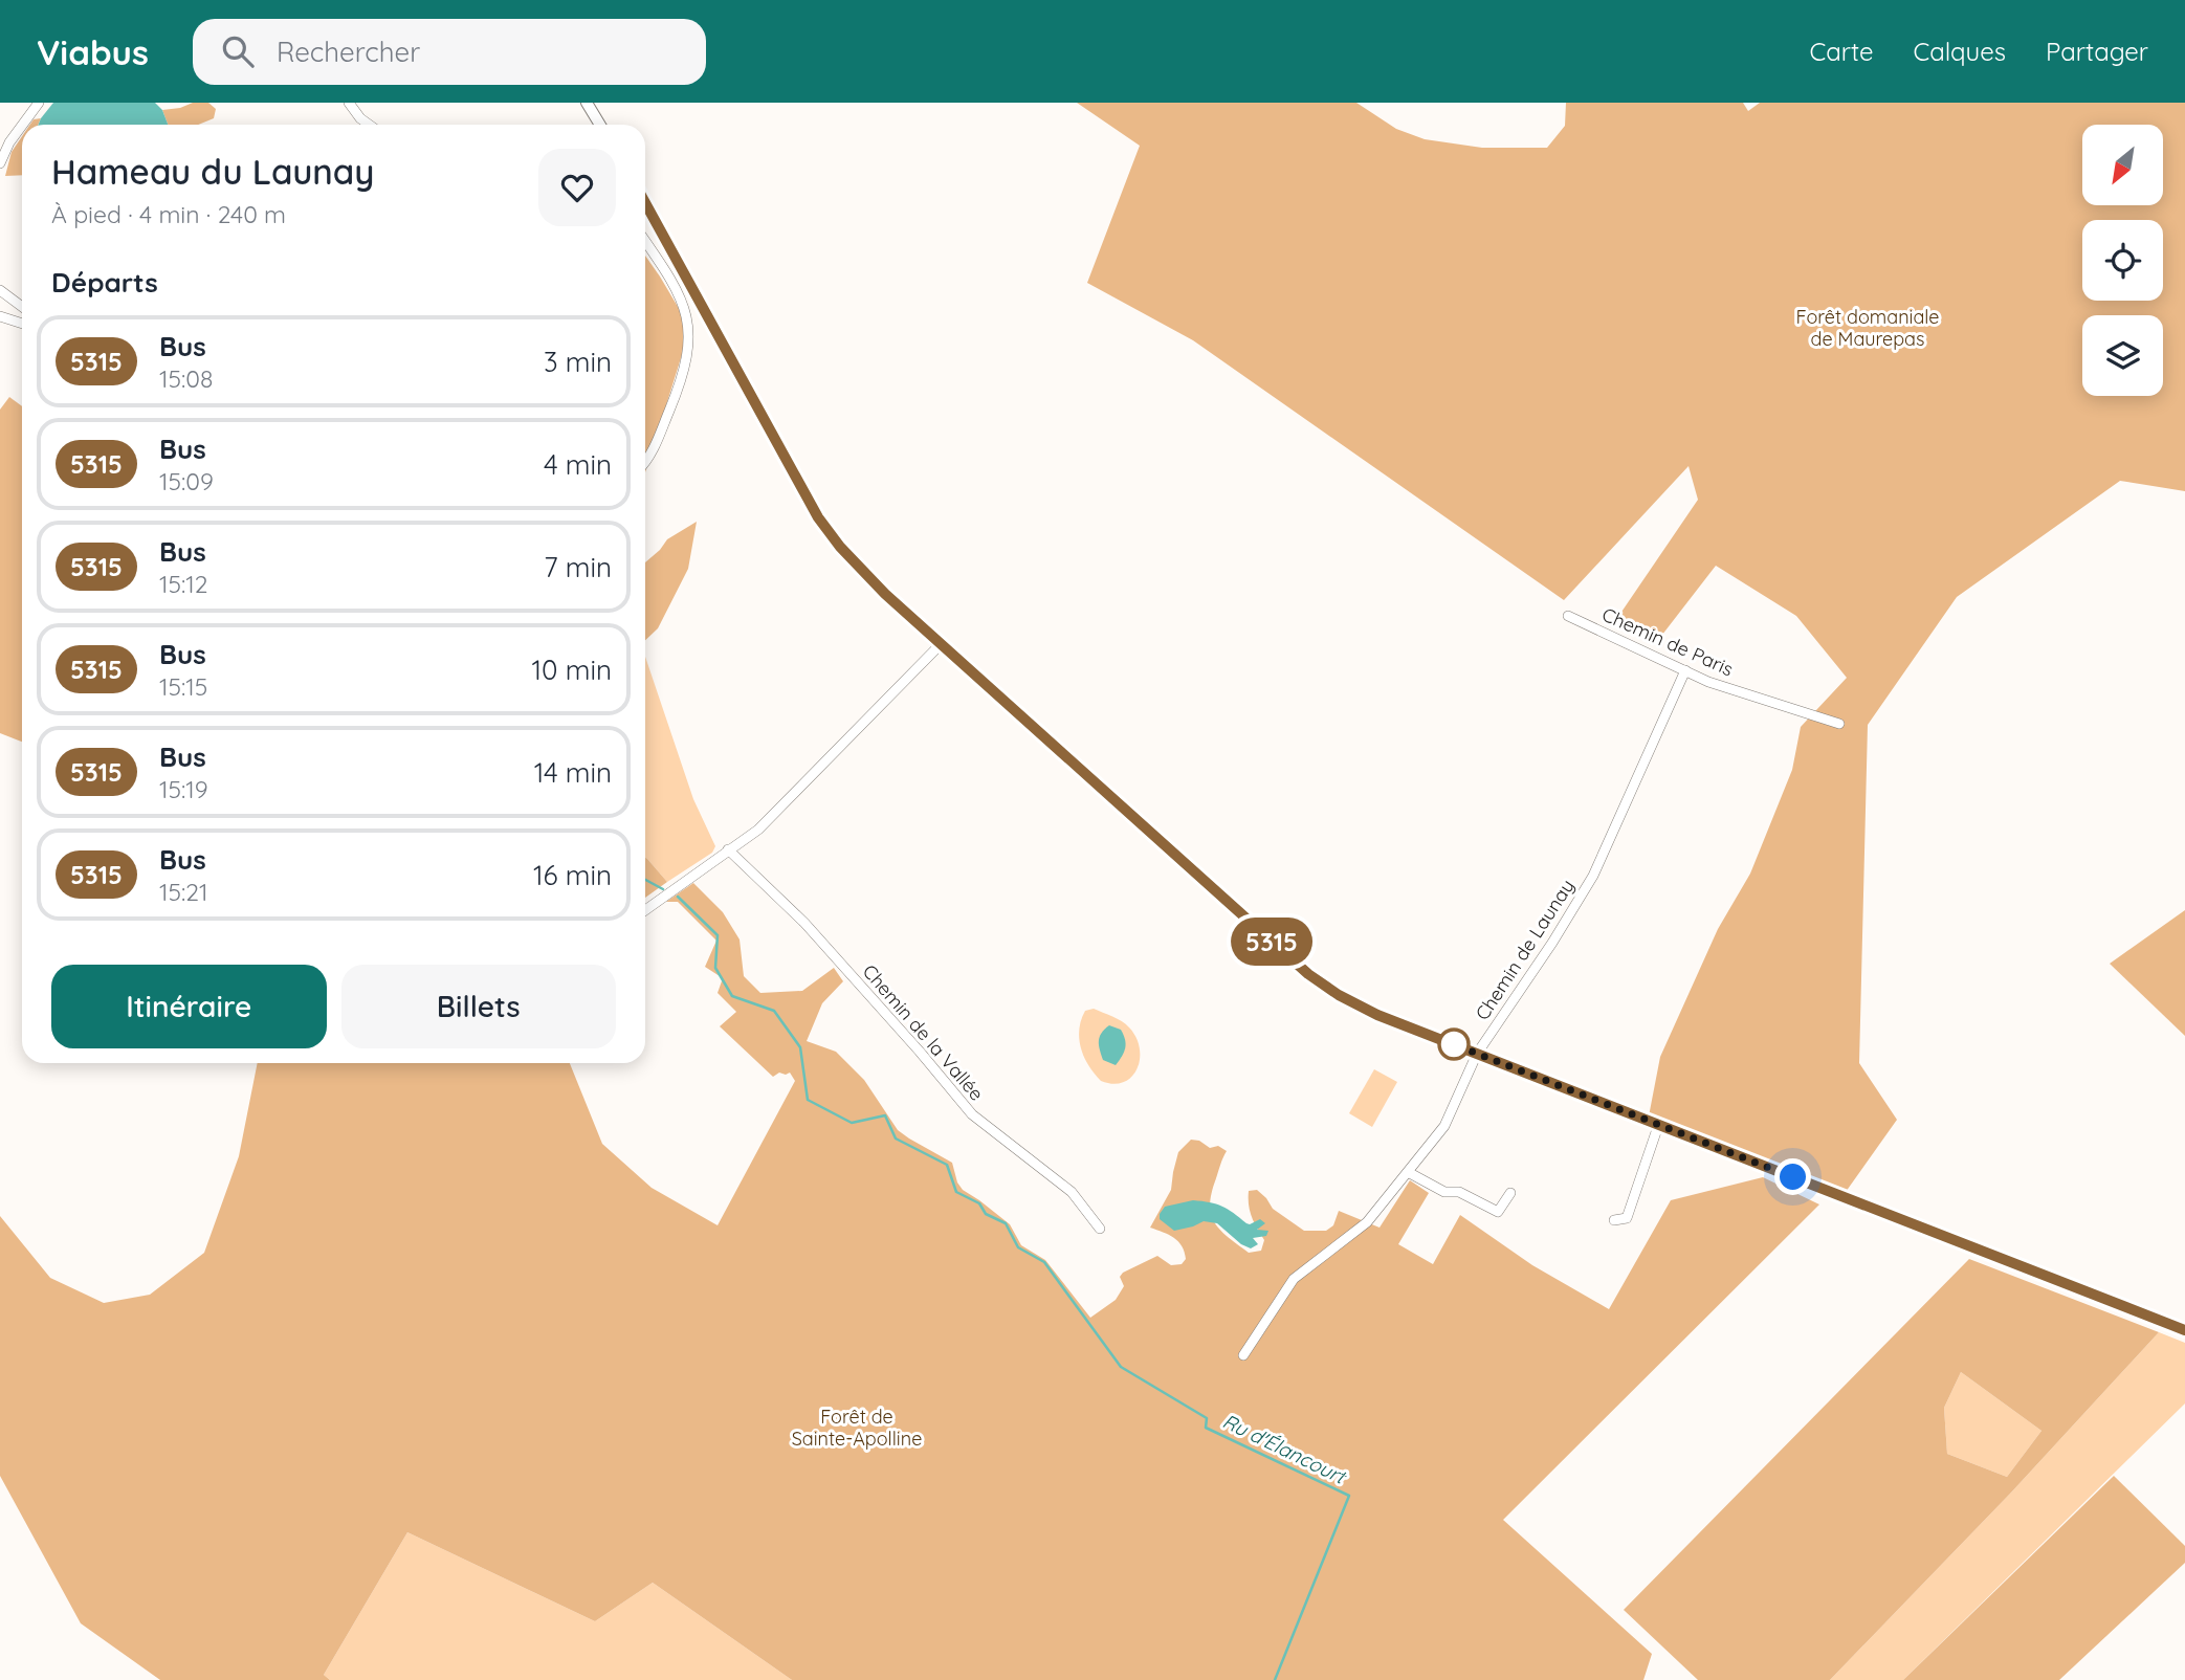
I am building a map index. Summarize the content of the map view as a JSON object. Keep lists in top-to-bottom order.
{
  "streets": {
    "street": ["Chemin de Paris", "Chemin de Launay", "Chemin de la Vallée"]
  },
  "crossings": [
    ["Chemin de Paris", "Chemin de Launay"]
  ],
  "water": ["Ru d'Élancourt"],
  "parks": ["Forêt domaniale de Maurepas", "Forêt de Sainte-Apolline"],
  "lines": ["bus line 5315"],
  "north": "bottom left",
  "page": {
    "header": "Viabus",
    "search": "Rechercher",
    "nav": ["Carte", "Calques", "Partager"],
    "on_map": "5315",
    "heading": [
      ["Hameau du Launay", "À pied · 4 min · 240 m"],
      "Départs"
    ],
    "list": [
      {
        "mark": "5315",
        "name": "Bus",
        "note": "15:08",
        "value": "3 min"
      },
      {
        "mark": "5315",
        "name": "Bus",
        "note": "15:09",
        "value": "4 min"
      },
      {
        "mark": "5315",
        "name": "Bus",
        "note": "15:12",
        "value": "7 min"
      },
      {
        "mark": "5315",
        "name": "Bus",
        "note": "15:15",
        "value": "10 min"
      },
      {
        "mark": "5315",
        "name": "Bus",
        "note": "15:19",
        "value": "14 min"
      },
      {
        "mark": "5315",
        "name": "Bus",
        "note": "15:21",
        "value": "16 min"
      }
    ],
    "buttons": ["Itinéraire", "Billets"]
  }
}
